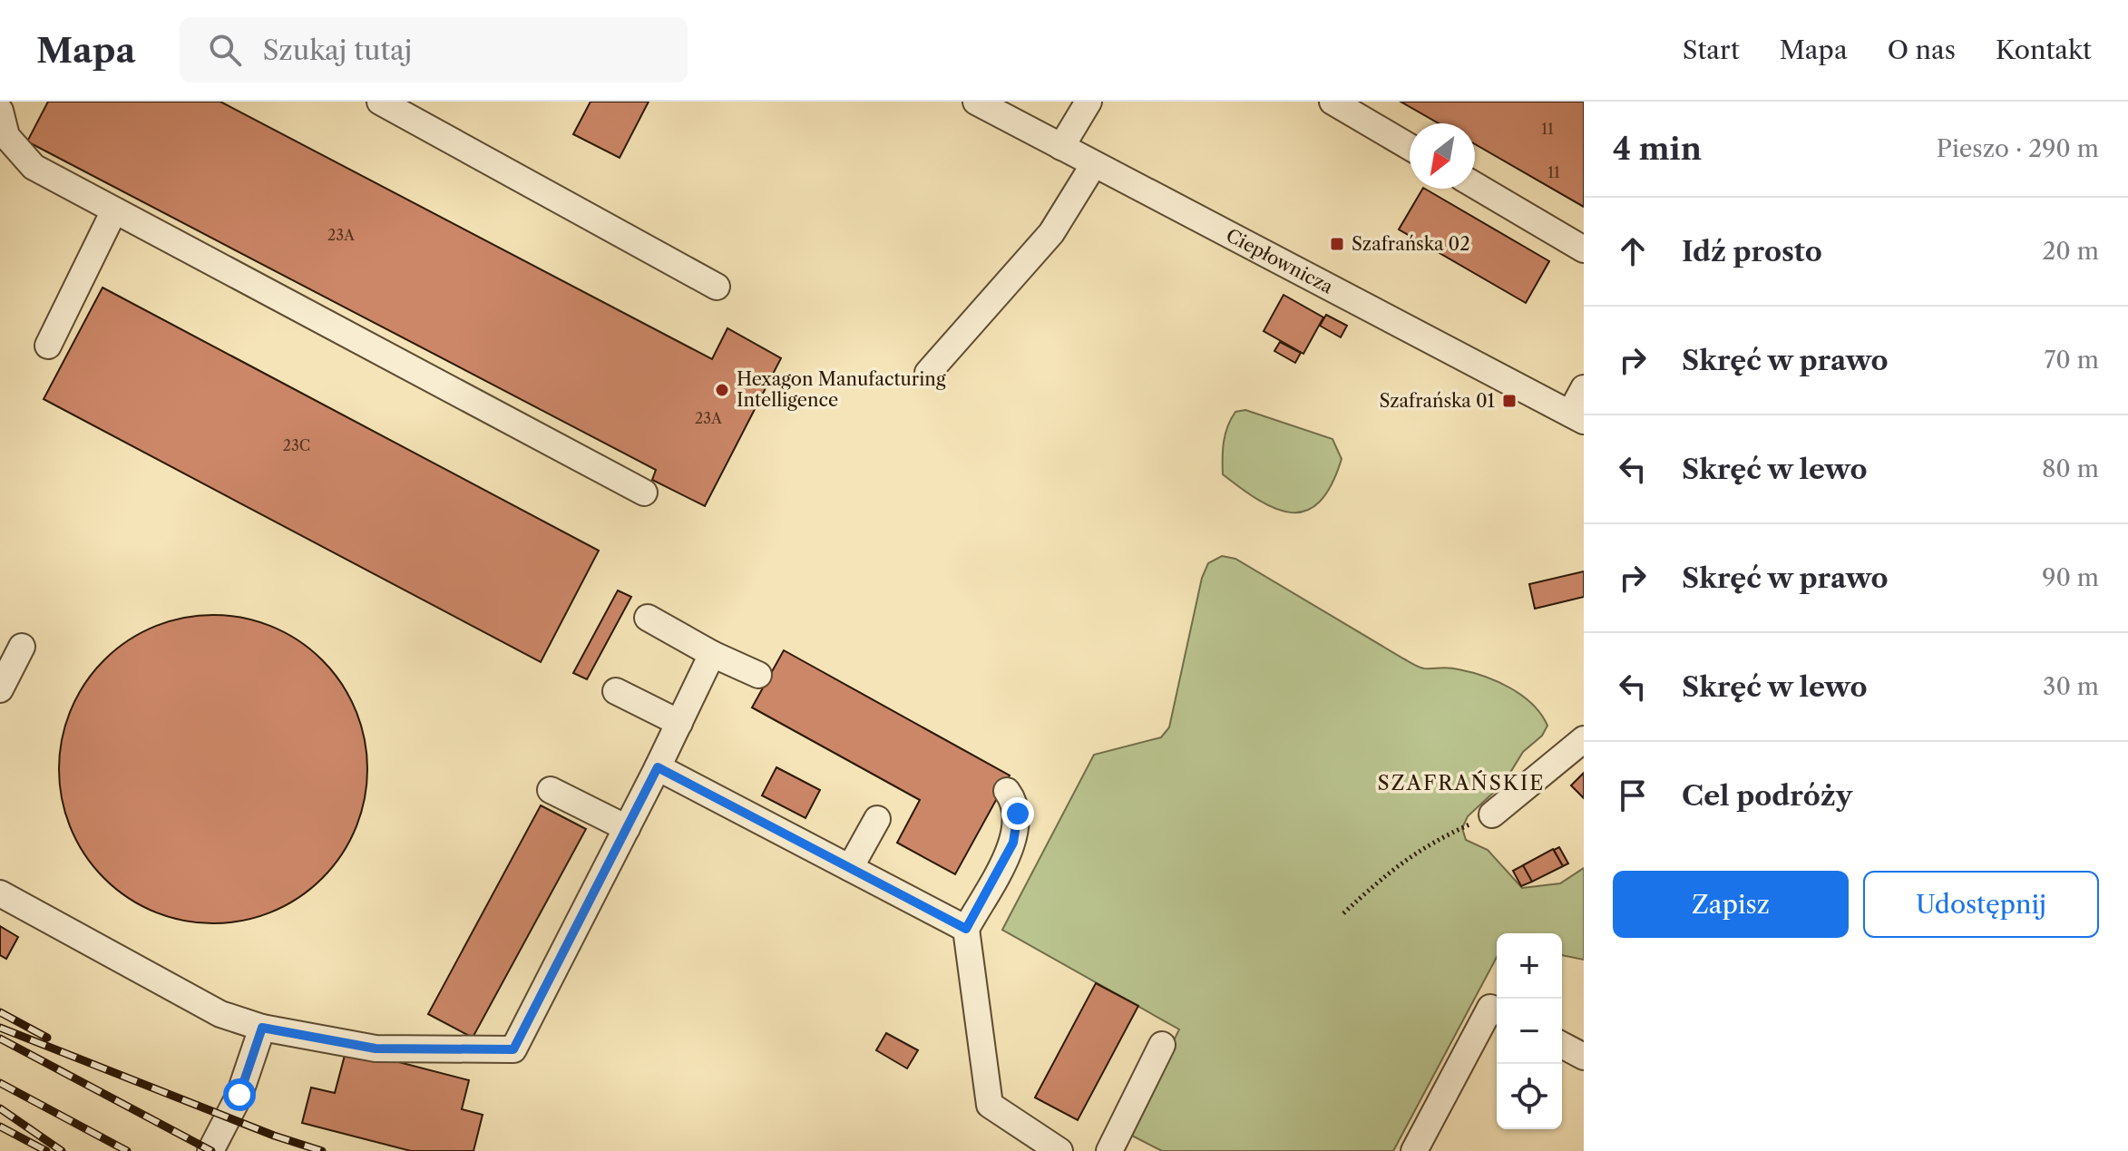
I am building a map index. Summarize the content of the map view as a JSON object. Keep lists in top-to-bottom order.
{
  "streets": {
    "street": ["Ciepłownicza"]
  },
  "districts": ["SZAFRAŃSKIE"],
  "places": {
    "transit": ["Szafrańska 02", "Szafrańska 01"],
    "other": ["Hexagon Manufacturing Intelligence"]
  },
  "house_numbers": [
    "11",
    "11",
    "23A",
    "23A",
    "23C"
  ],
  "north": "bottom left",
  "page": {
    "header": "Mapa",
    "search": "Szukaj tutaj",
    "nav": [
      "Start",
      "Mapa",
      "O nas",
      "Kontakt"
    ],
    "heading": ["4 min", "Pieszo · 290 m"],
    "list": [
      ["Idź prosto", "20 m"],
      ["Skręć w prawo", "70 m"],
      ["Skręć w lewo", "80 m"],
      ["Skręć w prawo", "90 m"],
      ["Skręć w lewo", "30 m"],
      "Cel podróży"
    ],
    "buttons": ["Zapisz", "Udostępnij"],
    "map_buttons": ["+", "−"]
  }
}
